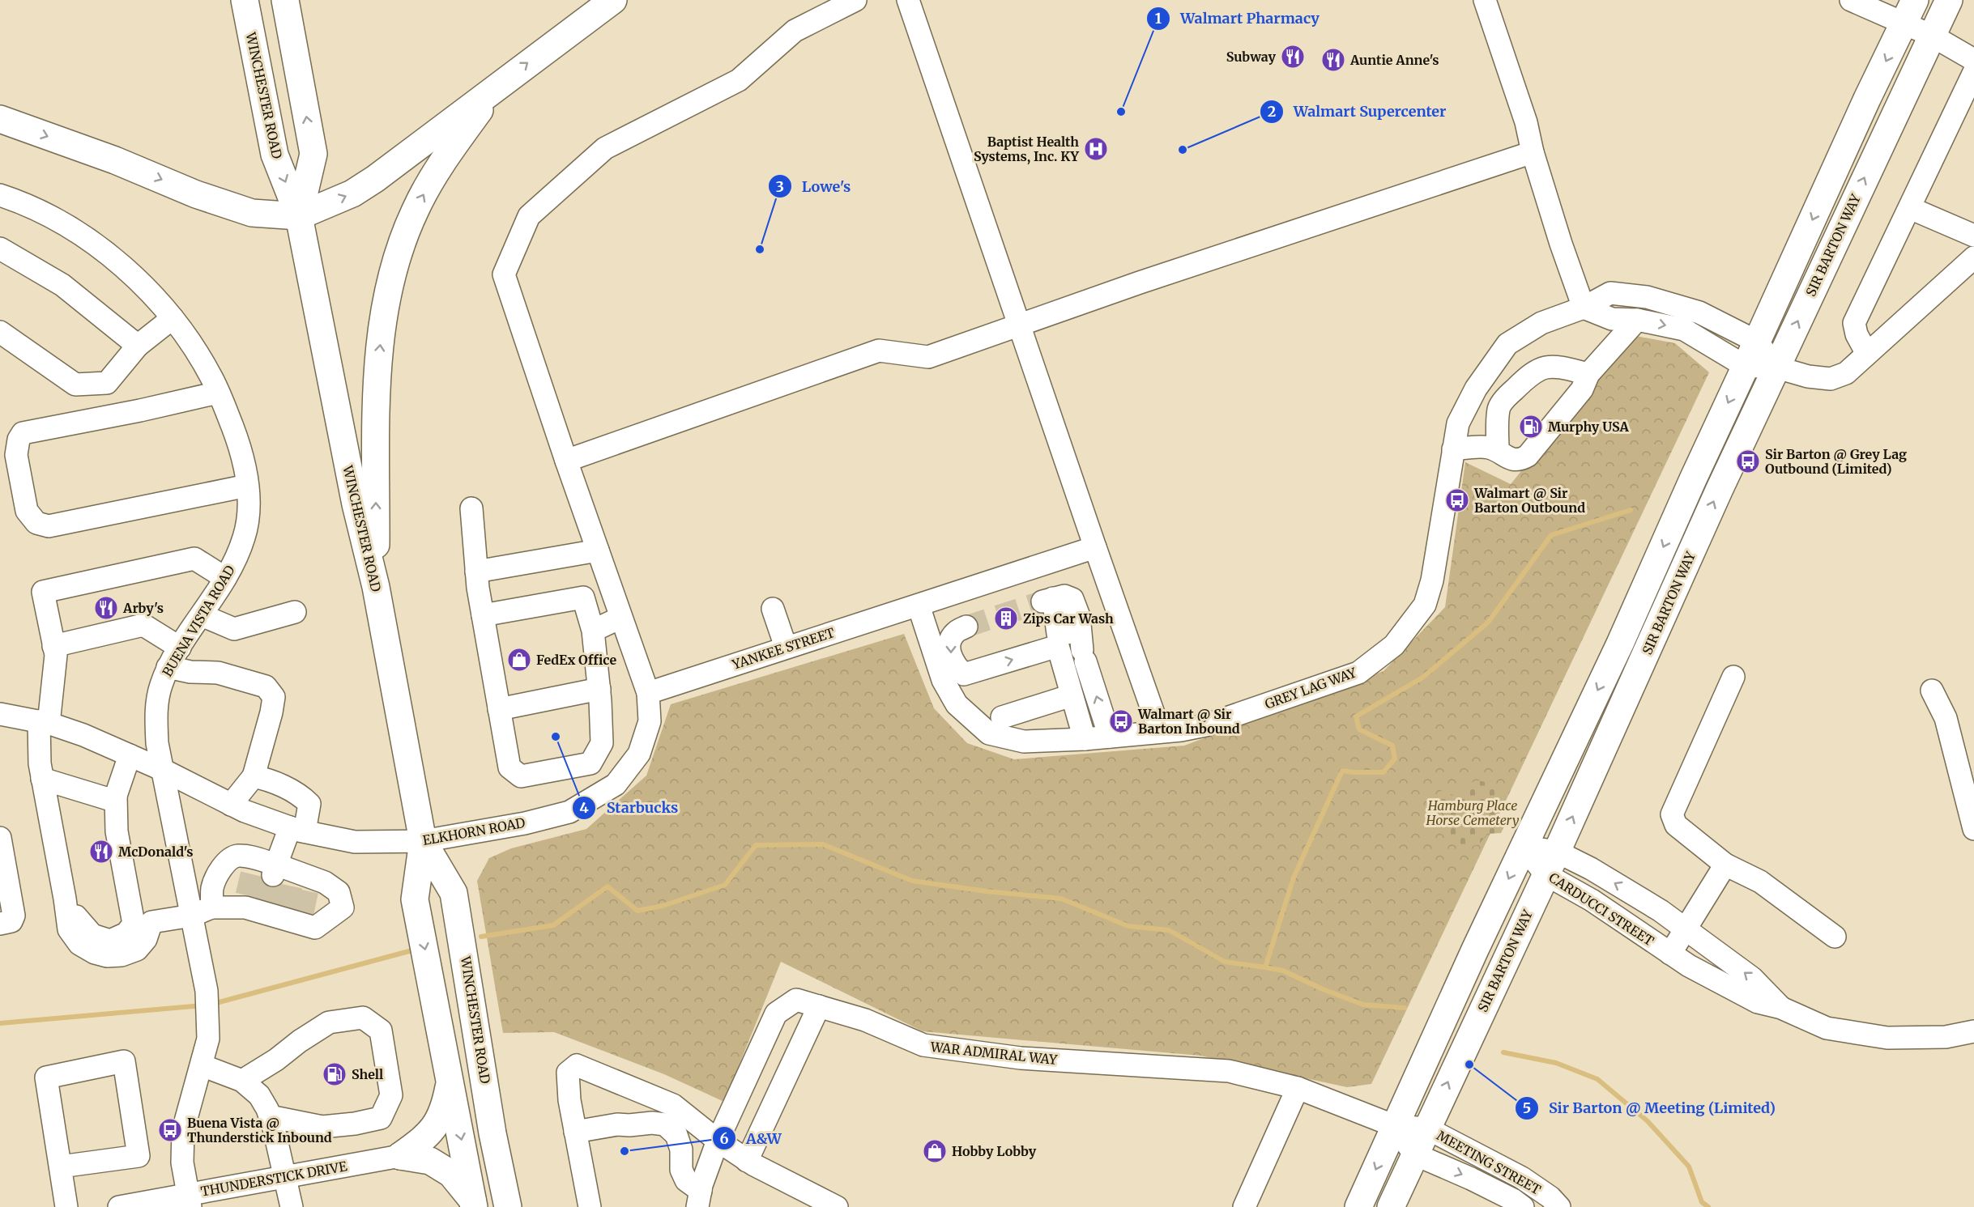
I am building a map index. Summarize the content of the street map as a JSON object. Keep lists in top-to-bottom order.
{
  "streets": {
    "main road": ["WINCHESTER ROAD", "SIR BARTON WAY"],
    "street": [
      "BUENA VISTA ROAD",
      "YANKEE STREET",
      "GREY LAG WAY",
      "ELKHORN ROAD",
      "CARDUCCI STREET",
      "WAR ADMIRAL WAY",
      "MEETING STREET",
      "THUNDERSTICK DRIVE"
    ]
  },
  "crossings": [
    ["WINCHESTER ROAD", "ELKHORN ROAD"],
    ["SIR BARTON WAY", "GREY LAG WAY"],
    ["SIR BARTON WAY", "CARDUCCI STREET"],
    ["SIR BARTON WAY", "WAR ADMIRAL WAY"],
    ["SIR BARTON WAY", "MEETING STREET"],
    ["BUENA VISTA ROAD", "ELKHORN ROAD"],
    ["BUENA VISTA ROAD", "THUNDERSTICK DRIVE"],
    ["YANKEE STREET", "GREY LAG WAY"],
    ["YANKEE STREET", "ELKHORN ROAD"],
    ["WAR ADMIRAL WAY", "MEETING STREET"]
  ],
  "parks": ["Hamburg Place Horse Cemetery"],
  "places": {
    "restaurant": [
      "Subway",
      "Auntie Anne's",
      "Arby's",
      "McDonald's"
    ],
    "other": [
      "Walmart Pharmacy",
      "Walmart Supercenter",
      "Lowe's",
      "Starbucks",
      "Sir Barton @ Meeting (Limited)",
      "A&W"
    ],
    "hospital": ["Baptist Health Systems, Inc. KY"],
    "fuel station": ["Murphy USA", "Shell"],
    "bus stop": [
      "Sir Barton @ Grey Lag Outbound (Limited)",
      "Walmart @ Sir Barton Outbound",
      "Walmart @ Sir Barton Inbound",
      "Buena Vista @ Thunderstick Inbound"
    ],
    "building": ["Zips Car Wash"],
    "shop": ["FedEx Office", "Hobby Lobby"]
  }
}
